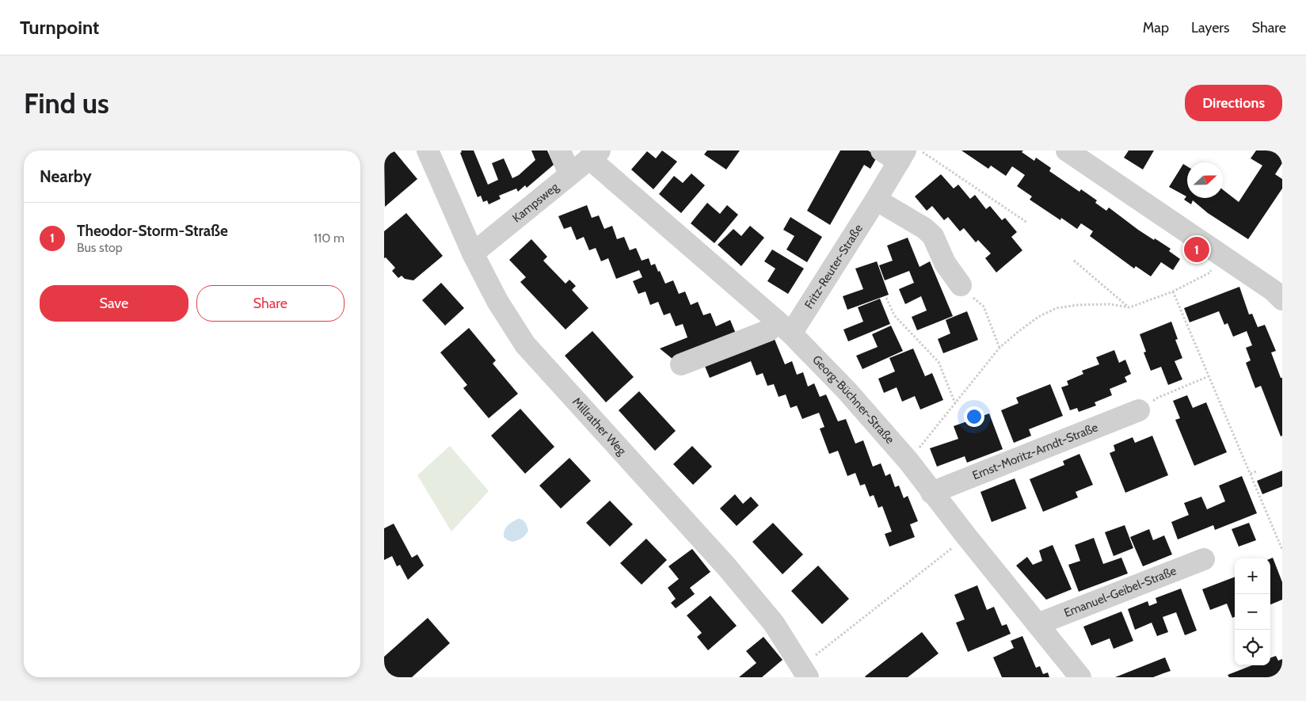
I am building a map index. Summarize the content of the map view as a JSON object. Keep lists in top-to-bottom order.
{
  "streets": {
    "street": [
      "Kampsweg",
      "Fritz-Reuter-Straße",
      "Georg-Büchner-Straße",
      "Millrather Weg",
      "Ernst-Moritz-Arndt-Straße",
      "Emanuel-Geibel-Straße"
    ]
  },
  "crossings": [
    ["Kampsweg", "Georg-Büchner-Straße"],
    ["Kampsweg", "Millrather Weg"],
    ["Fritz-Reuter-Straße", "Georg-Büchner-Straße"],
    ["Georg-Büchner-Straße", "Ernst-Moritz-Arndt-Straße"],
    ["Georg-Büchner-Straße", "Emanuel-Geibel-Straße"]
  ],
  "north": "right",
  "page": {
    "header": "Turnpoint",
    "nav": ["Map", "Layers", "Share"],
    "buttons": [
      "Directions",
      ["Save", "Share"]
    ],
    "title": "Find us",
    "heading": "Nearby",
    "list": [
      {
        "mark": "1",
        "name": "Theodor-Storm-Straße",
        "note": "Bus stop",
        "value": "110 m"
      }
    ],
    "pins": "1",
    "map_buttons": ["+", "−"]
  }
}
